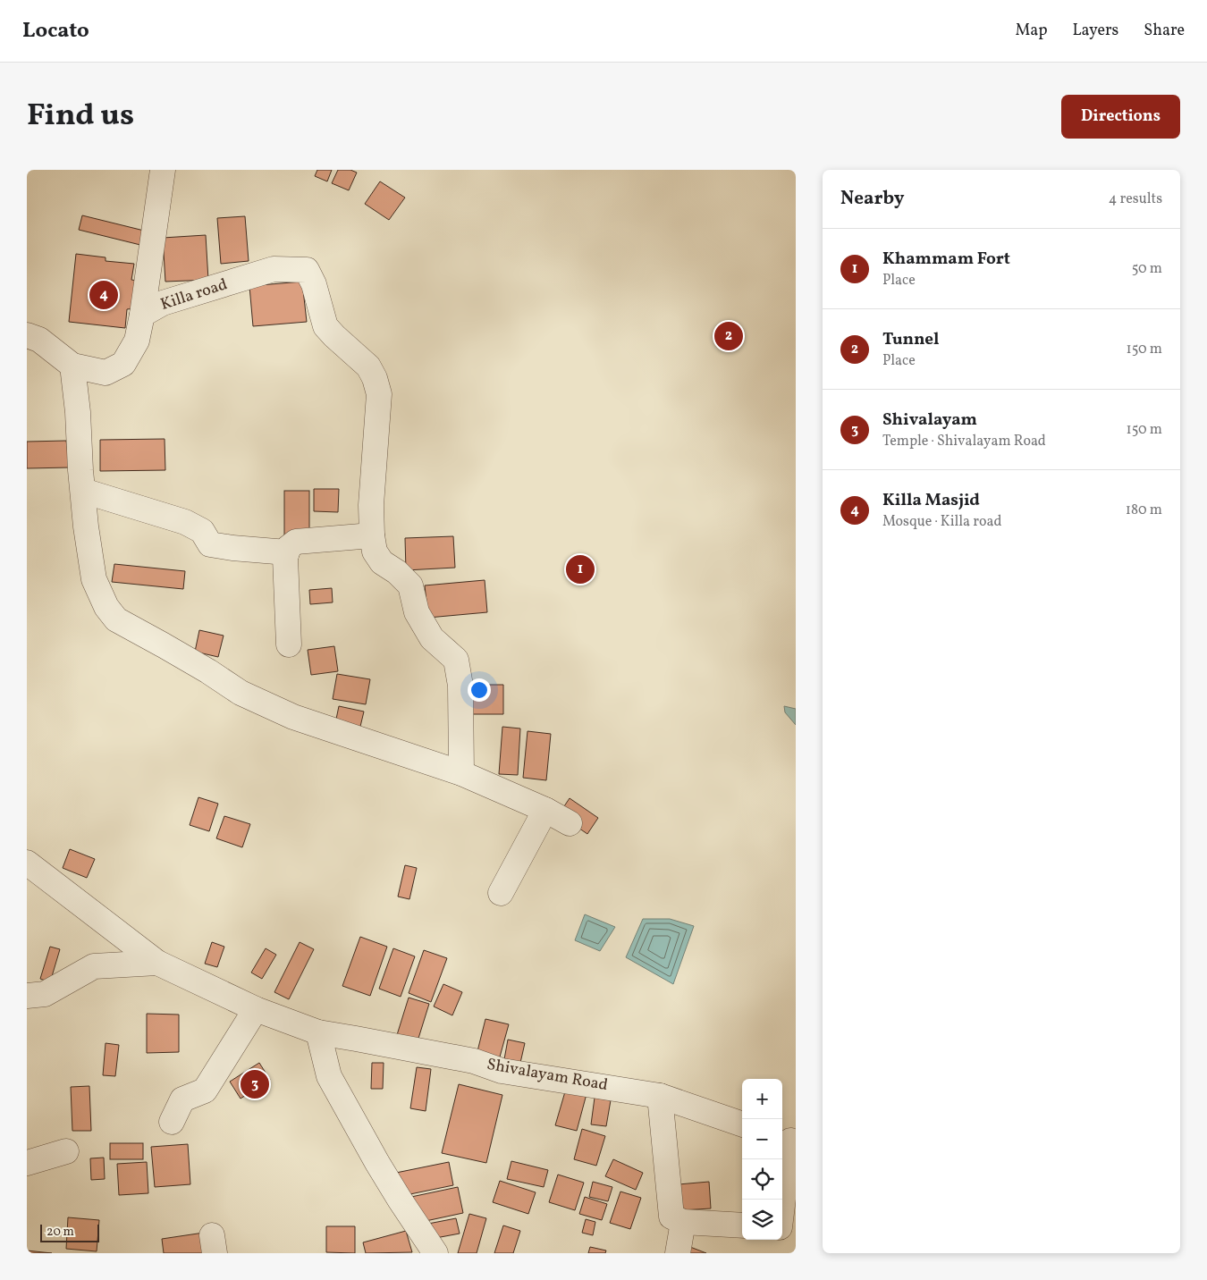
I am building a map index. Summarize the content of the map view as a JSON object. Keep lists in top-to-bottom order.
{
  "streets": {
    "street": ["Killa road", "Shivalayam Road"]
  },
  "scale_bar": "20 m",
  "page": {
    "header": "Locato",
    "nav": ["Map", "Layers", "Share"],
    "title": "Find us",
    "buttons": "Directions",
    "heading": ["Nearby", "4 results"],
    "list": [
      {
        "mark": "1",
        "name": "Khammam Fort",
        "note": "Place",
        "value": "50 m"
      },
      {
        "mark": "2",
        "name": "Tunnel",
        "note": "Place",
        "value": "150 m"
      },
      {
        "mark": "3",
        "name": "Shivalayam",
        "note": "Temple · Shivalayam Road",
        "value": "150 m"
      },
      {
        "mark": "4",
        "name": "Killa Masjid",
        "note": "Mosque · Killa road",
        "value": "180 m"
      }
    ],
    "pins": [
      "4",
      "2",
      "1",
      "3"
    ],
    "map_buttons": ["+", "−"],
    "scale": "20 m"
  }
}
